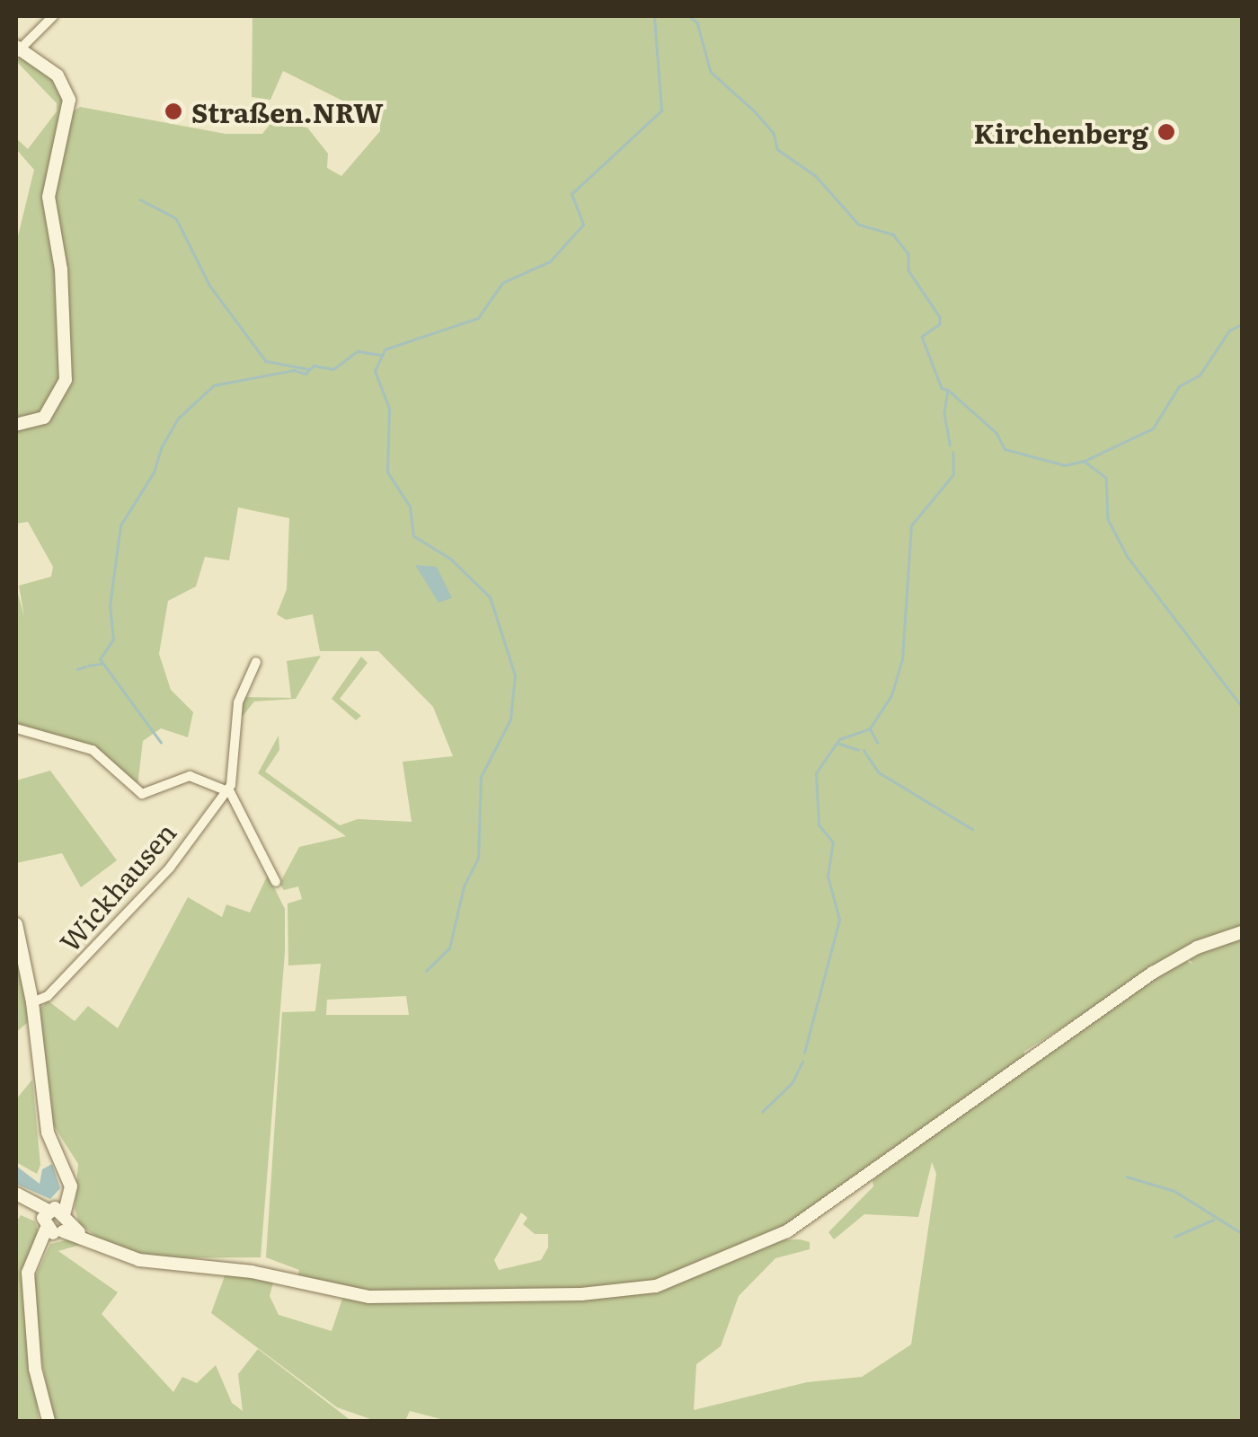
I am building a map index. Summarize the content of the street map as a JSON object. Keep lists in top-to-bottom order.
{
  "streets": {
    "street": ["Wickhausen"]
  },
  "places": ["Straßen.NRW", "Kirchenberg"]
}
